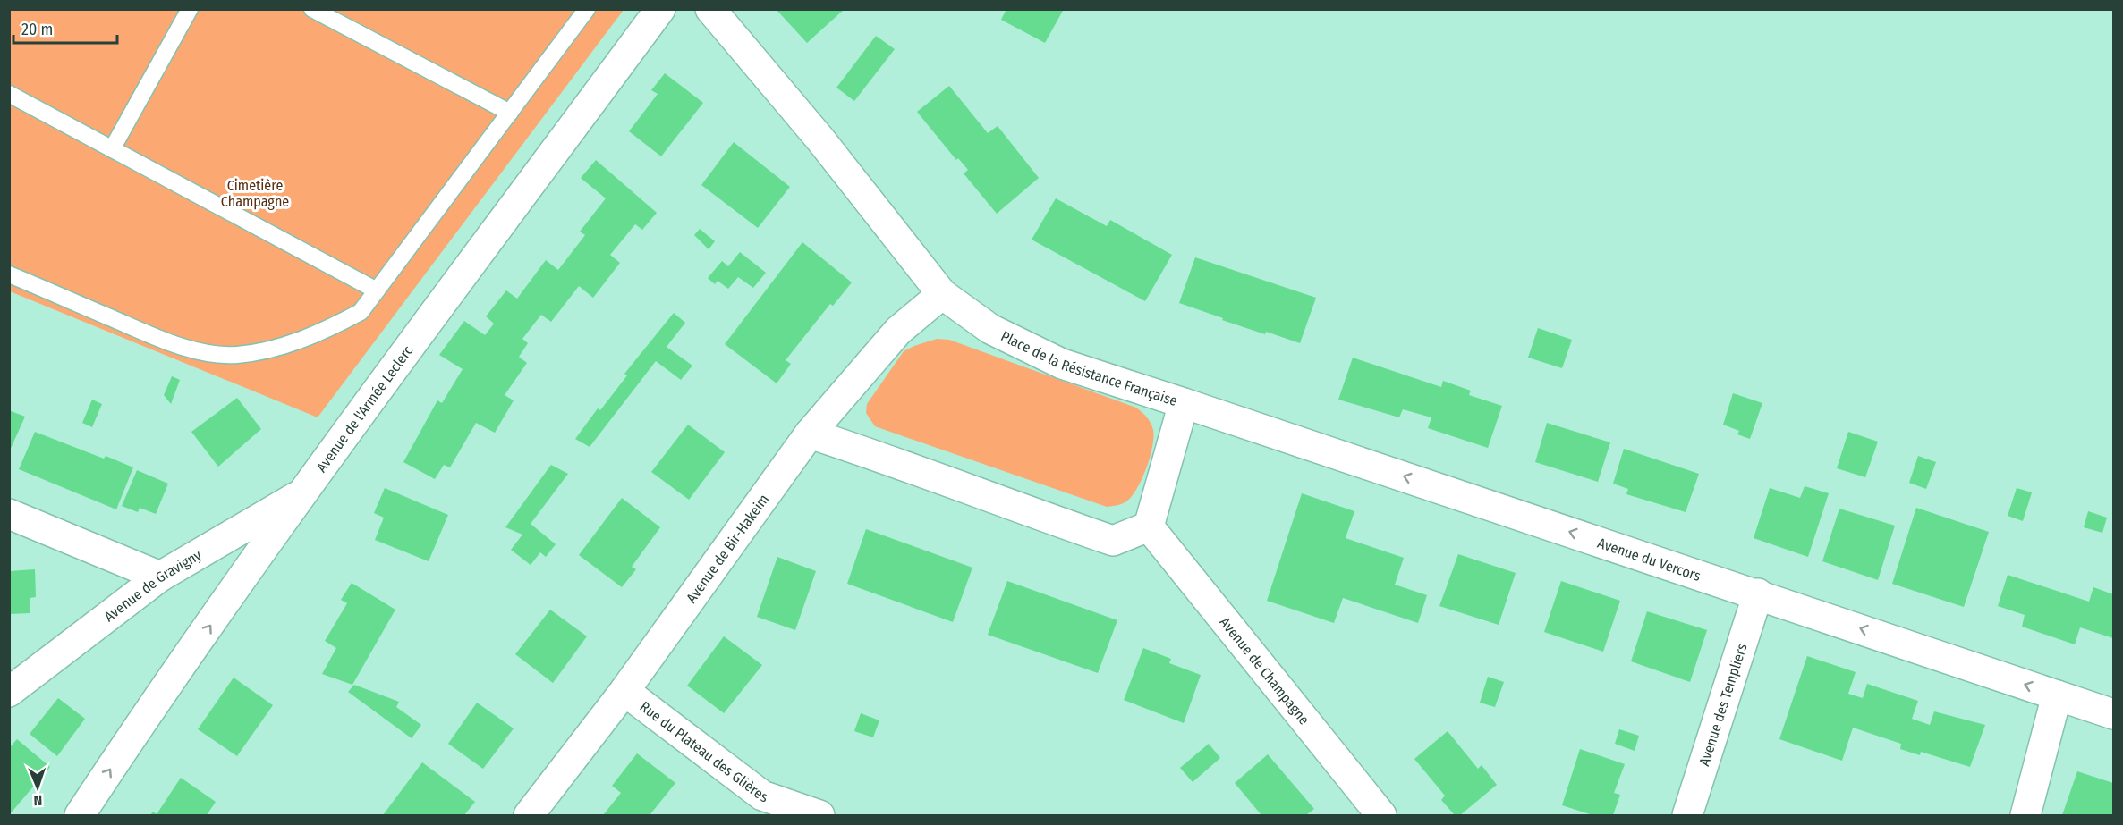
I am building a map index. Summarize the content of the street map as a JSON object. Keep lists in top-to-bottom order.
{
  "streets": {
    "street": [
      "Place de la Résistance Française",
      "Avenue de l'Armée Leclerc",
      "Avenue de Bir-Hakeim",
      "Avenue du Vercors",
      "Avenue de Gravigny",
      "Avenue de Champagne",
      "Avenue des Templiers",
      "Rue du Plateau des Glières"
    ]
  },
  "crossings": [
    ["Place de la Résistance Française", "Avenue de Bir-Hakeim"],
    ["Place de la Résistance Française", "Avenue du Vercors"],
    ["Place de la Résistance Française", "Avenue de Champagne"],
    ["Avenue de l'Armée Leclerc", "Avenue de Gravigny"],
    ["Avenue de Bir-Hakeim", "Rue du Plateau des Glières"],
    ["Avenue du Vercors", "Avenue des Templiers"]
  ],
  "one_way": ["Avenue de l'Armée Leclerc", "Avenue du Vercors"],
  "parks": ["Cimetière Champagne"],
  "scale_bar": "20 m",
  "north": "bottom"
}
